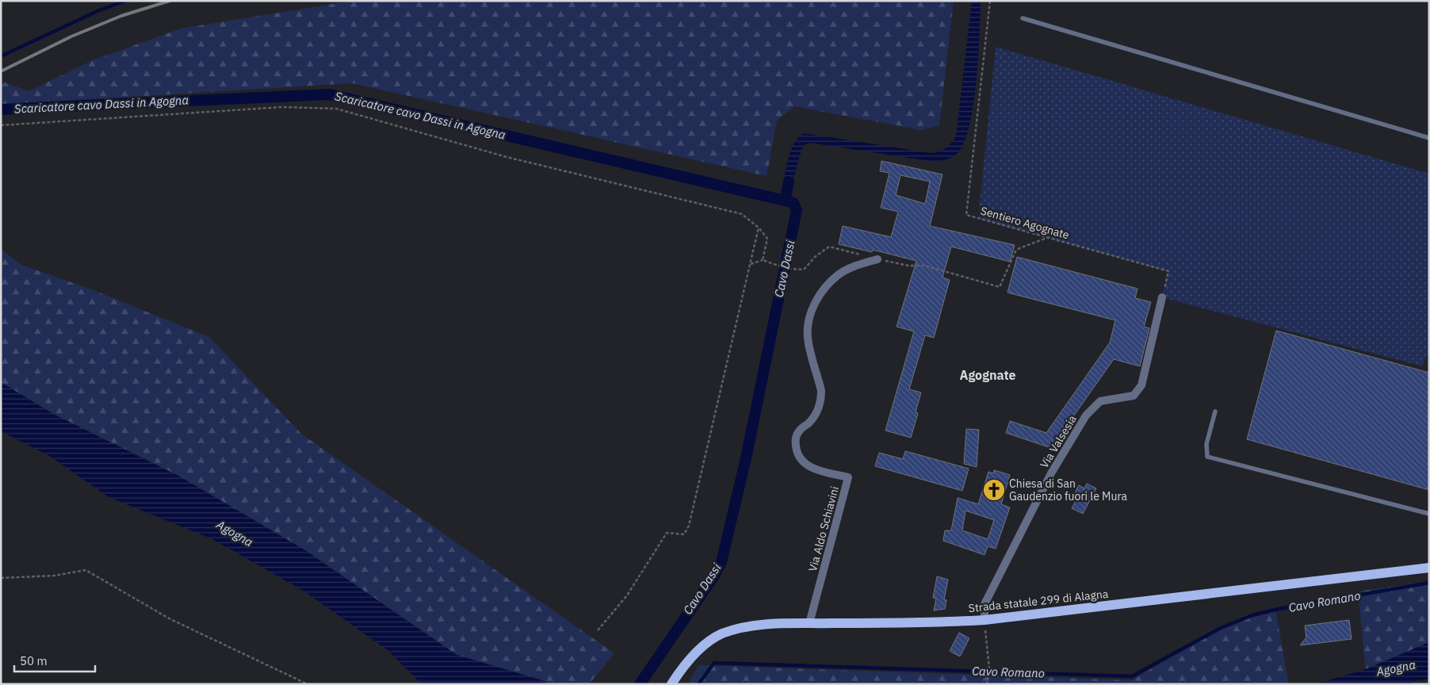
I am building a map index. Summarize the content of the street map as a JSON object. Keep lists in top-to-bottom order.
{
  "streets": {
    "main road": ["Strada statale 299 di Alagna"],
    "street": ["Via Valsesia", "Via Aldo Schiavini"],
    "path": ["Sentiero Agognate"]
  },
  "crossings": [
    ["Sentiero Agognate", "Via Valsesia"],
    ["Via Valsesia", "Strada statale 299 di Alagna"],
    ["Via Aldo Schiavini", "Strada statale 299 di Alagna"]
  ],
  "districts": ["Agognate"],
  "water": [
    "Scaricatore cavo Dassi in Agogna",
    "Cavo Dassi",
    "Agogna",
    "Cavo Romano"
  ],
  "places": {
    "church": ["Chiesa di San Gaudenzio fuori le Mura"]
  },
  "scale_bar": "50 m"
}
